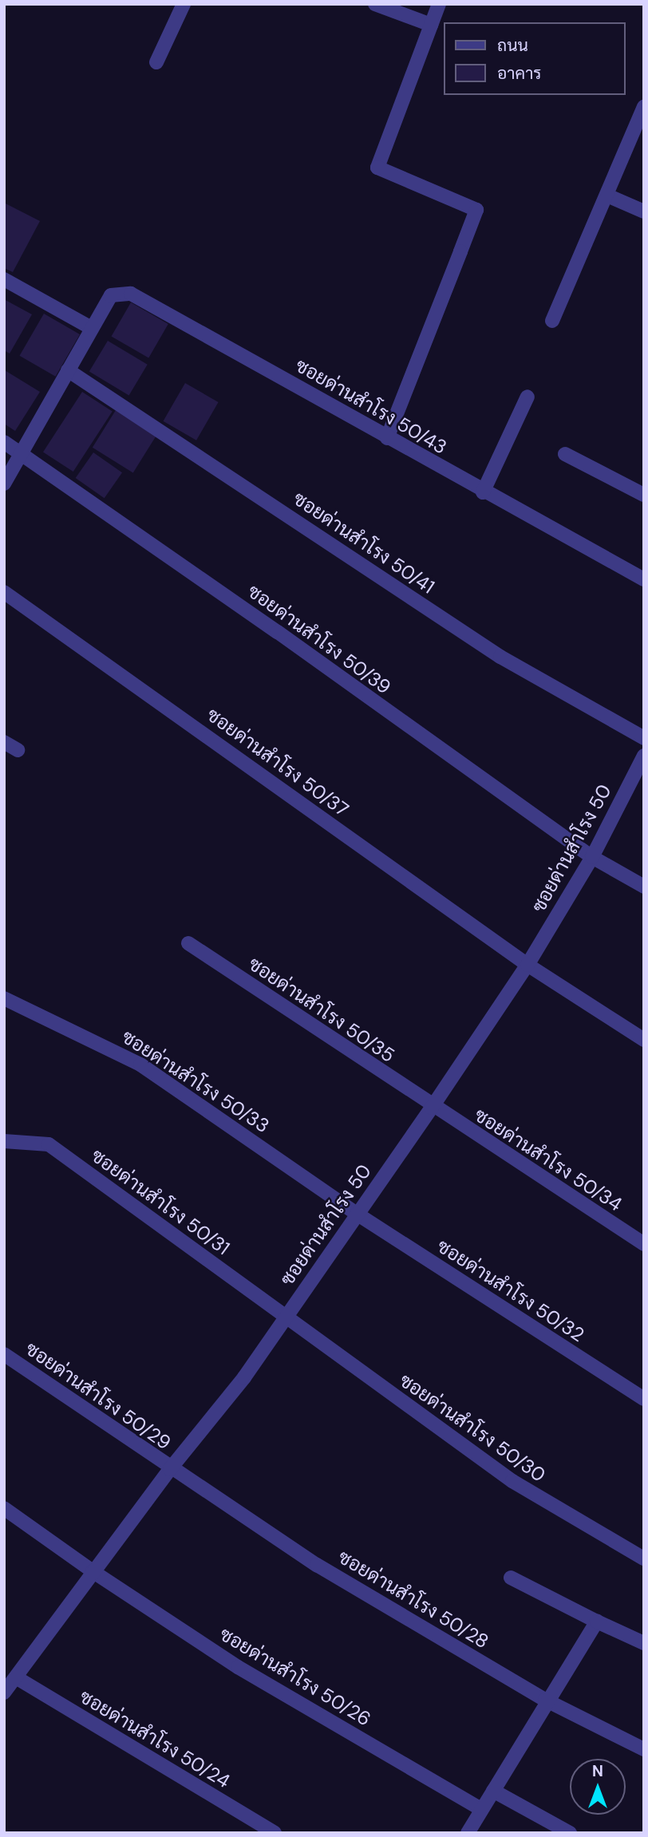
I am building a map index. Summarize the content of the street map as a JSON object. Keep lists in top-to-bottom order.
{
  "streets": {
    "street": [
      "ซอยด่านสำโรง 50/43",
      "ซอยด่านสำโรง 50/41",
      "ซอยด่านสำโรง 50/39",
      "ซอยด่านสำโรง 50/37",
      "ซอยด่านสำโรง 50",
      "ซอยด่านสำโรง 50/35",
      "ซอยด่านสำโรง 50/33",
      "ซอยด่านสำโรง 50/34",
      "ซอยด่านสำโรง 50/31",
      "ซอยด่านสำโรง 50/32",
      "ซอยด่านสำโรง 50/29",
      "ซอยด่านสำโรง 50/30",
      "ซอยด่านสำโรง 50/28",
      "ซอยด่านสำโรง 50/26",
      "ซอยด่านสำโรง 50/24"
    ]
  },
  "crossings": [
    ["ซอยด่านสำโรง 50/39", "ซอยด่านสำโรง 50"],
    ["ซอยด่านสำโรง 50/37", "ซอยด่านสำโรง 50"],
    ["ซอยด่านสำโรง 50", "ซอยด่านสำโรง 50/35"],
    ["ซอยด่านสำโรง 50", "ซอยด่านสำโรง 50/33"],
    ["ซอยด่านสำโรง 50", "ซอยด่านสำโรง 50/34"],
    ["ซอยด่านสำโรง 50", "ซอยด่านสำโรง 50/31"],
    ["ซอยด่านสำโรง 50", "ซอยด่านสำโรง 50/32"],
    ["ซอยด่านสำโรง 50", "ซอยด่านสำโรง 50/29"],
    ["ซอยด่านสำโรง 50", "ซอยด่านสำโรง 50/30"],
    ["ซอยด่านสำโรง 50", "ซอยด่านสำโรง 50/28"],
    ["ซอยด่านสำโรง 50", "ซอยด่านสำโรง 50/26"],
    ["ซอยด่านสำโรง 50", "ซอยด่านสำโรง 50/24"],
    ["ซอยด่านสำโรง 50/35", "ซอยด่านสำโรง 50/34"],
    ["ซอยด่านสำโรง 50/33", "ซอยด่านสำโรง 50/32"],
    ["ซอยด่านสำโรง 50/31", "ซอยด่านสำโรง 50/30"],
    ["ซอยด่านสำโรง 50/29", "ซอยด่านสำโรง 50/28"]
  ],
  "legend": ["ถนน", "อาคาร"],
  "north": "top"
}
